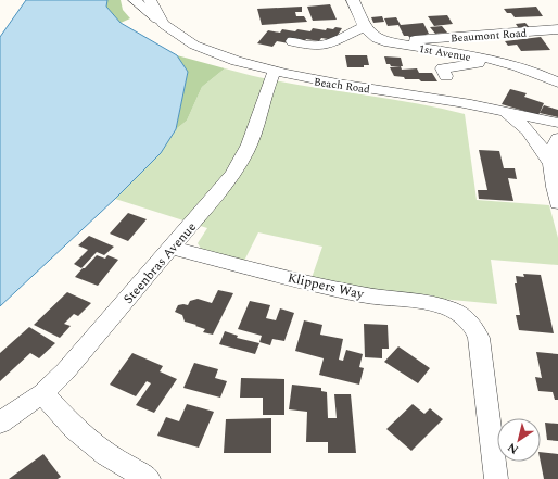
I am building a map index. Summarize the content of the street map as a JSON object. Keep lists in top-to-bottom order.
{
  "streets": {
    "street": [
      "Beaumont Road",
      "1st Avenue",
      "Beach Road",
      "Steenbras Avenue",
      "Klippers Way"
    ]
  },
  "crossings": [
    ["Beaumont Road", "1st Avenue"],
    ["Beach Road", "Steenbras Avenue"],
    ["Steenbras Avenue", "Klippers Way"]
  ],
  "north": "bottom left"
}
